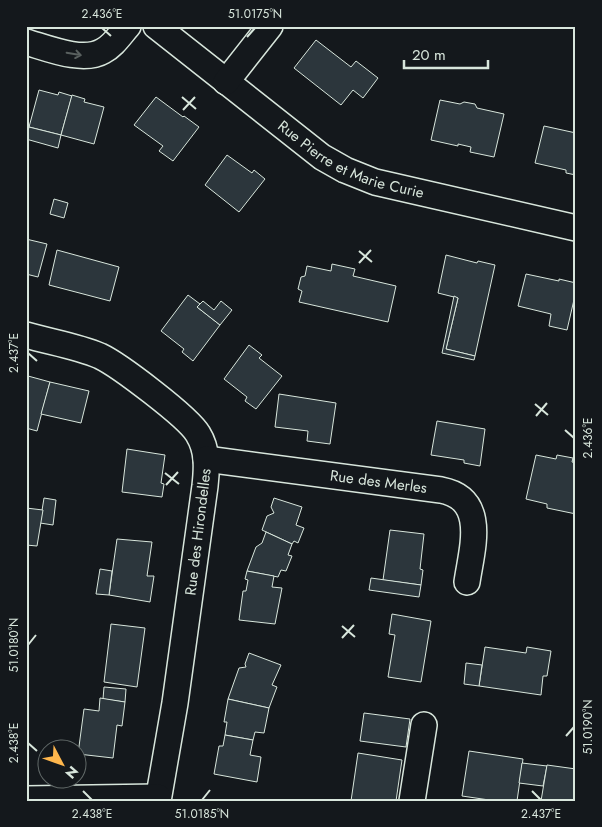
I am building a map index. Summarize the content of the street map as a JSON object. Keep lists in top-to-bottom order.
{
  "streets": {
    "street": ["Rue Pierre et Marie Curie", "Rue des Merles", "Rue des Hirondelles"]
  },
  "crossings": [
    ["Rue des Merles", "Rue des Hirondelles"]
  ],
  "scale_bar": "20 m",
  "north": "bottom right",
  "coordinates": [
    "2.436°E",
    "51.0175°N",
    "2.437°E",
    "51.0180°N",
    "51.0190°N",
    "2.438°E",
    "51.0185°N"
  ]
}
